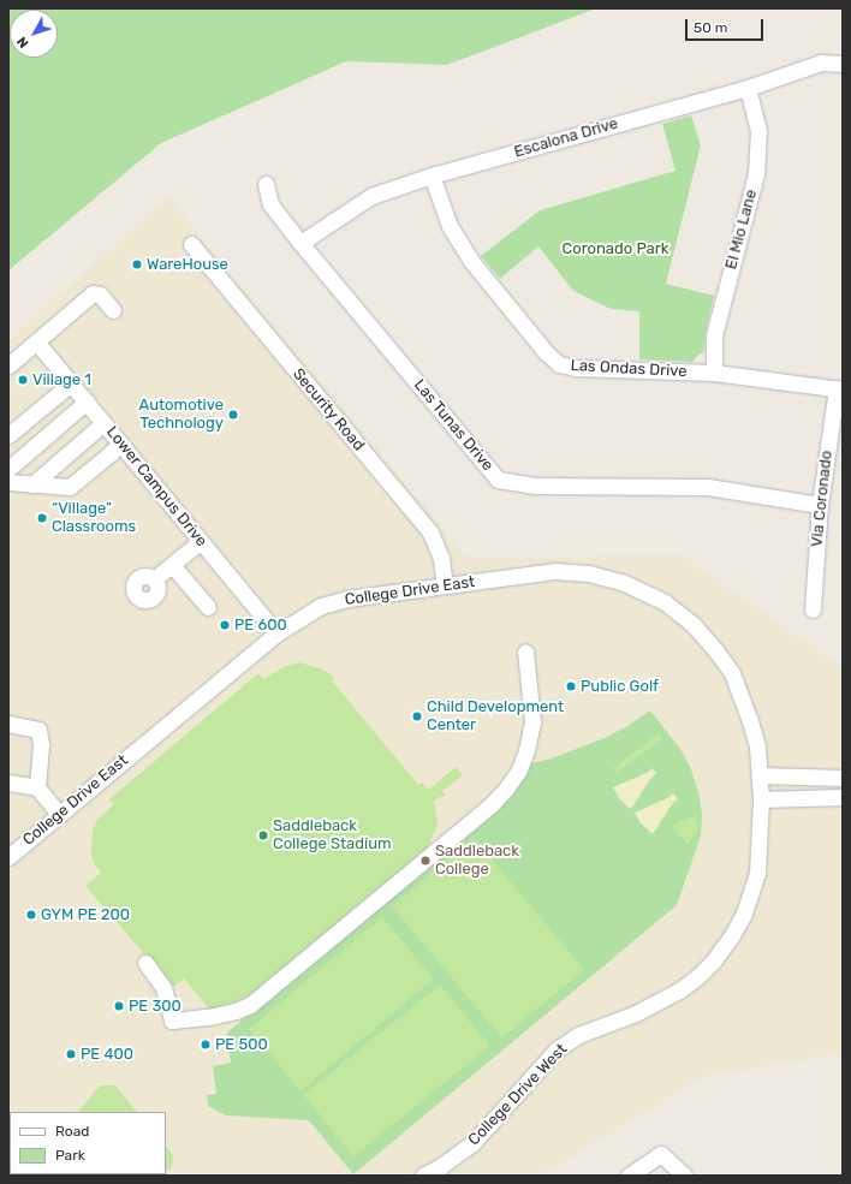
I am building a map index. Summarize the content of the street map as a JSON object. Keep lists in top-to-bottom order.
{
  "streets": {
    "street": [
      "Escalona Drive",
      "El Mio Lane",
      "Las Ondas Drive",
      "Security Road",
      "Las Tunas Drive",
      "Lower Campus Drive",
      "Via Coronado",
      "College Drive East",
      "College Drive West"
    ]
  },
  "crossings": [
    ["Escalona Drive", "El Mio Lane"],
    ["Escalona Drive", "Las Ondas Drive"],
    ["Escalona Drive", "Las Tunas Drive"],
    ["El Mio Lane", "Las Ondas Drive"],
    ["Las Ondas Drive", "Via Coronado"],
    ["Security Road", "College Drive East"],
    ["Las Tunas Drive", "Via Coronado"],
    ["Lower Campus Drive", "College Drive East"],
    ["College Drive East", "College Drive West"]
  ],
  "parks": ["Coronado Park"],
  "places": [
    "WareHouse",
    "Village 1",
    "Automotive Technology",
    "“Village” Classrooms",
    "PE 600",
    "Public Golf",
    "Child Development Center",
    "Saddleback College Stadium",
    "Saddleback College",
    "GYM PE 200",
    "PE 300",
    "PE 500",
    "PE 400"
  ],
  "legend": ["Road", "Park"],
  "scale_bar": "50 m",
  "north": "bottom left"
}
